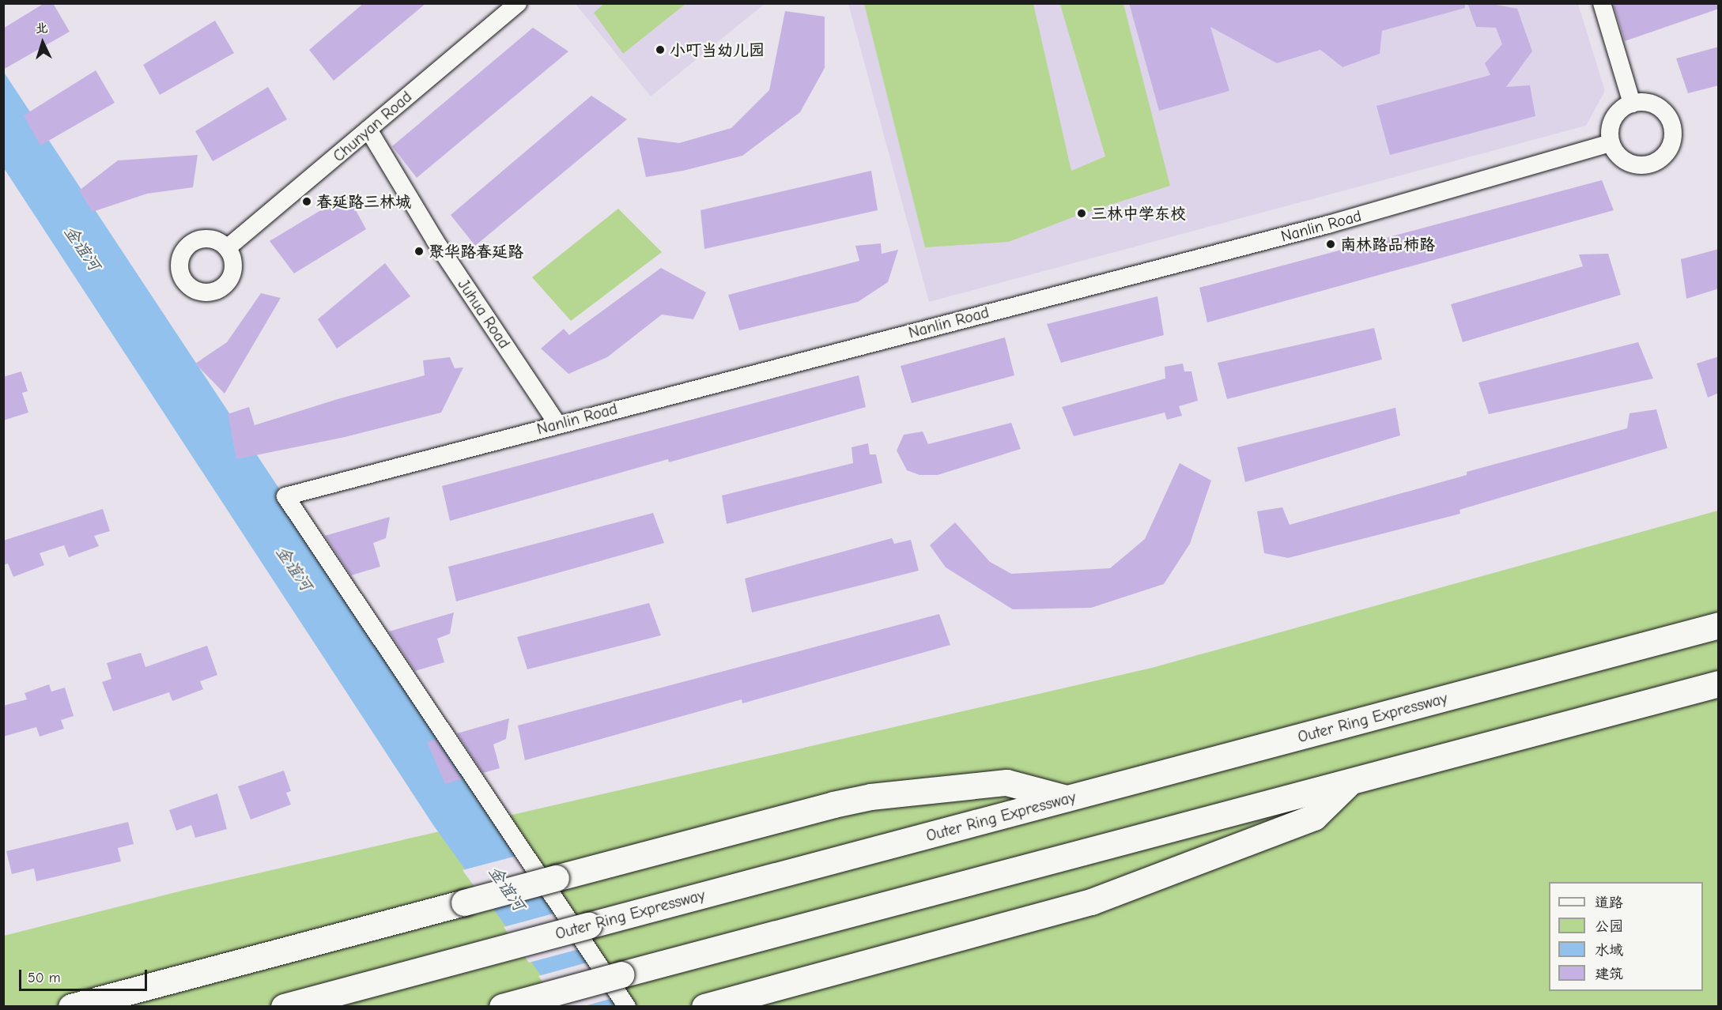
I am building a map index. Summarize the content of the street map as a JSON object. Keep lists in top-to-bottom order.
{
  "streets": {
    "highway": ["Outer Ring Expressway"],
    "street": ["Chunyan Road", "Nanlin Road", "Juhua Road"]
  },
  "crossings": [
    ["Chunyan Road", "Juhua Road"],
    ["Nanlin Road", "Juhua Road"]
  ],
  "water": ["金谊河"],
  "places": [
    "小叮当幼儿园",
    "春延路三林城",
    "三林中学东校",
    "南林路品柿路",
    "聚华路春延路"
  ],
  "legend": [
    "道路",
    "公园",
    "水域",
    "建筑"
  ],
  "scale_bar": "50 m",
  "north": "top"
}
